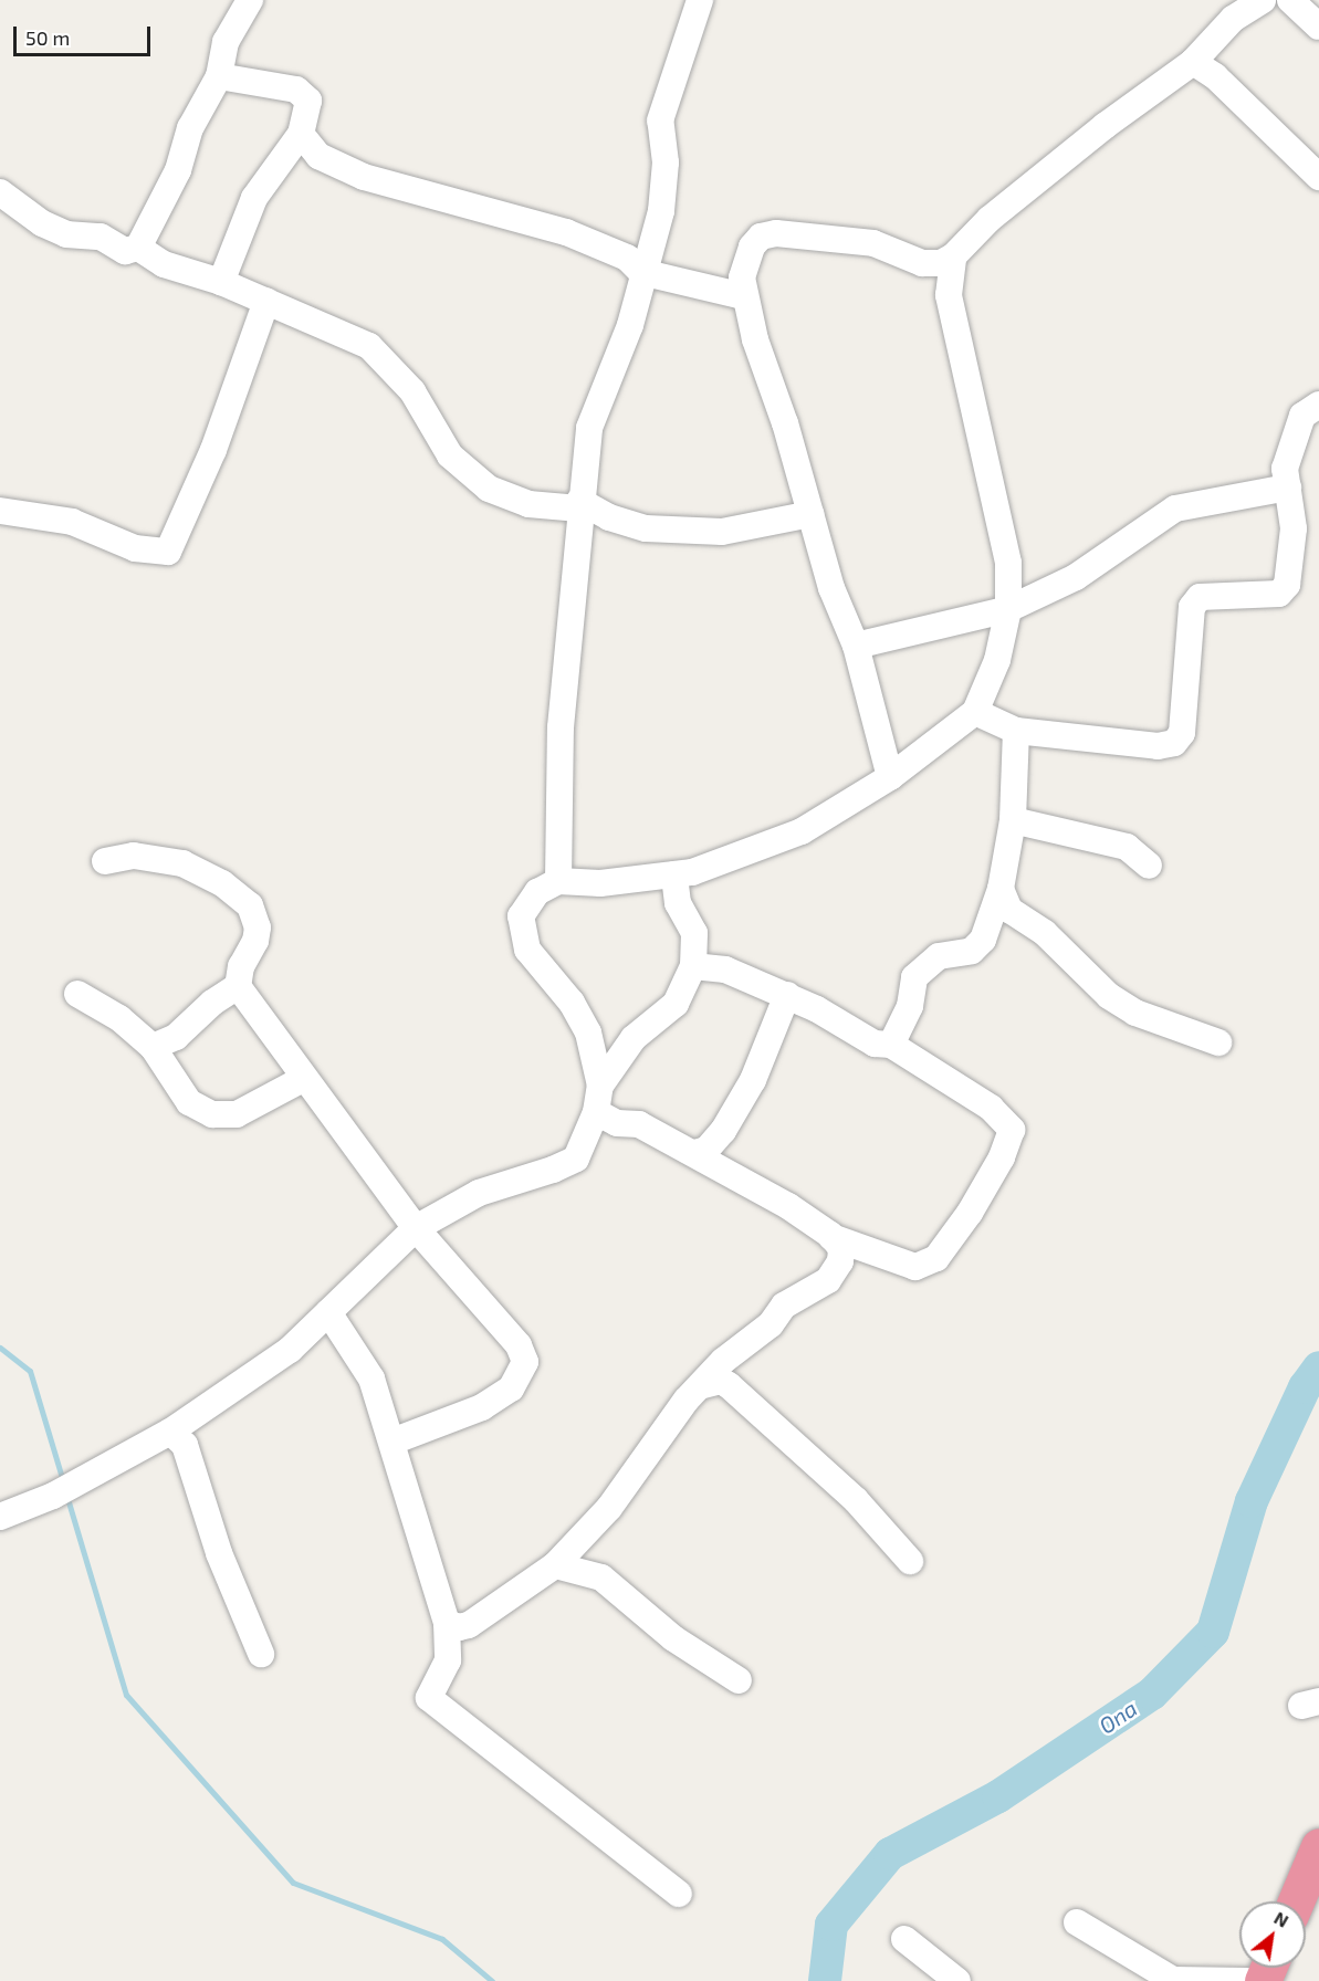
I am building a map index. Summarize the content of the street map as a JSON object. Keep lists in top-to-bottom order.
{
  "water": ["Ona"],
  "scale_bar": "50 m",
  "north": "top right"
}
